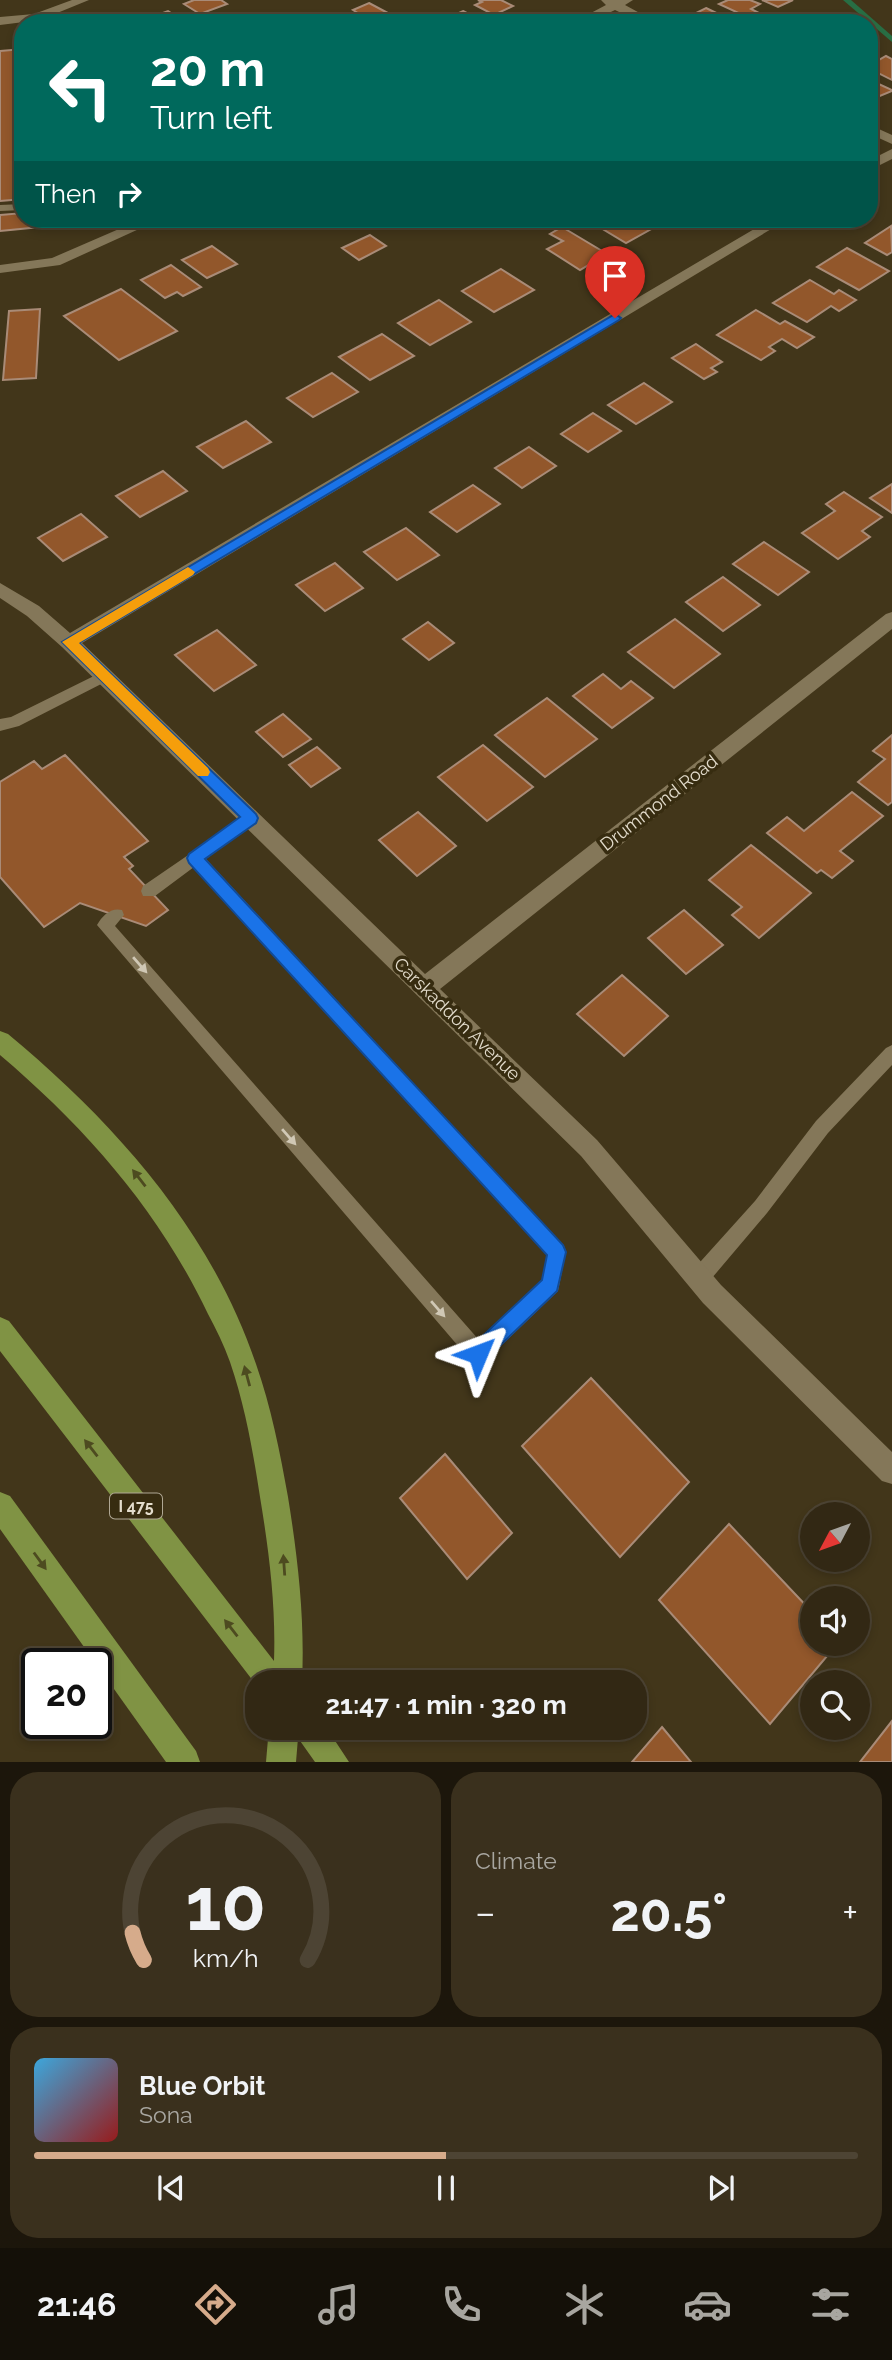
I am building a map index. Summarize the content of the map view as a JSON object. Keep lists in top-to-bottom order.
{
  "streets": {
    "highway": ["I 475"],
    "street": ["Drummond Road", "Carskaddon Avenue"]
  },
  "crossings": [
    ["Drummond Road", "Carskaddon Avenue"]
  ],
  "north": "bottom left",
  "page": {
    "turn": ["20 m", "Turn left"],
    "then": "Then",
    "limit": "20",
    "trip": "21:47 · 1 min · 320 m",
    "tile": "Climate",
    "heat": ["−", "20.5°", "+"],
    "song": ["Blue Orbit", "Sona"],
    "tabs": "21:46",
    "gauge": ["10", "km/h"]
  }
}
